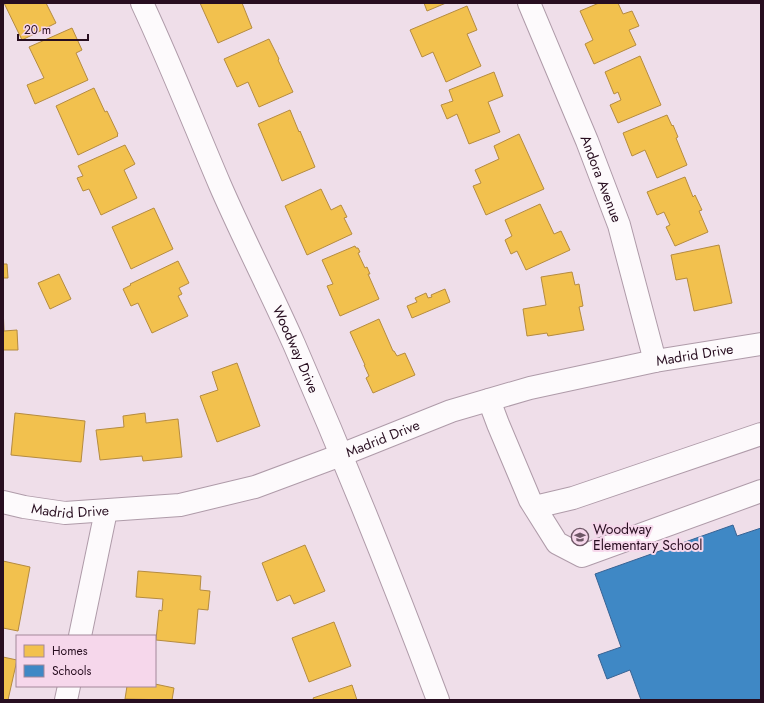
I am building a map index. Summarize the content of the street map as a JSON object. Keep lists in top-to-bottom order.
{
  "streets": {
    "street": ["Andora Avenue", "Woodway Drive", "Madrid Drive"]
  },
  "crossings": [
    ["Andora Avenue", "Madrid Drive"],
    ["Woodway Drive", "Madrid Drive"]
  ],
  "places": {
    "school or university": ["Woodway Elementary School"]
  },
  "legend": ["Homes", "Schools"],
  "scale_bar": "20 m"
}
